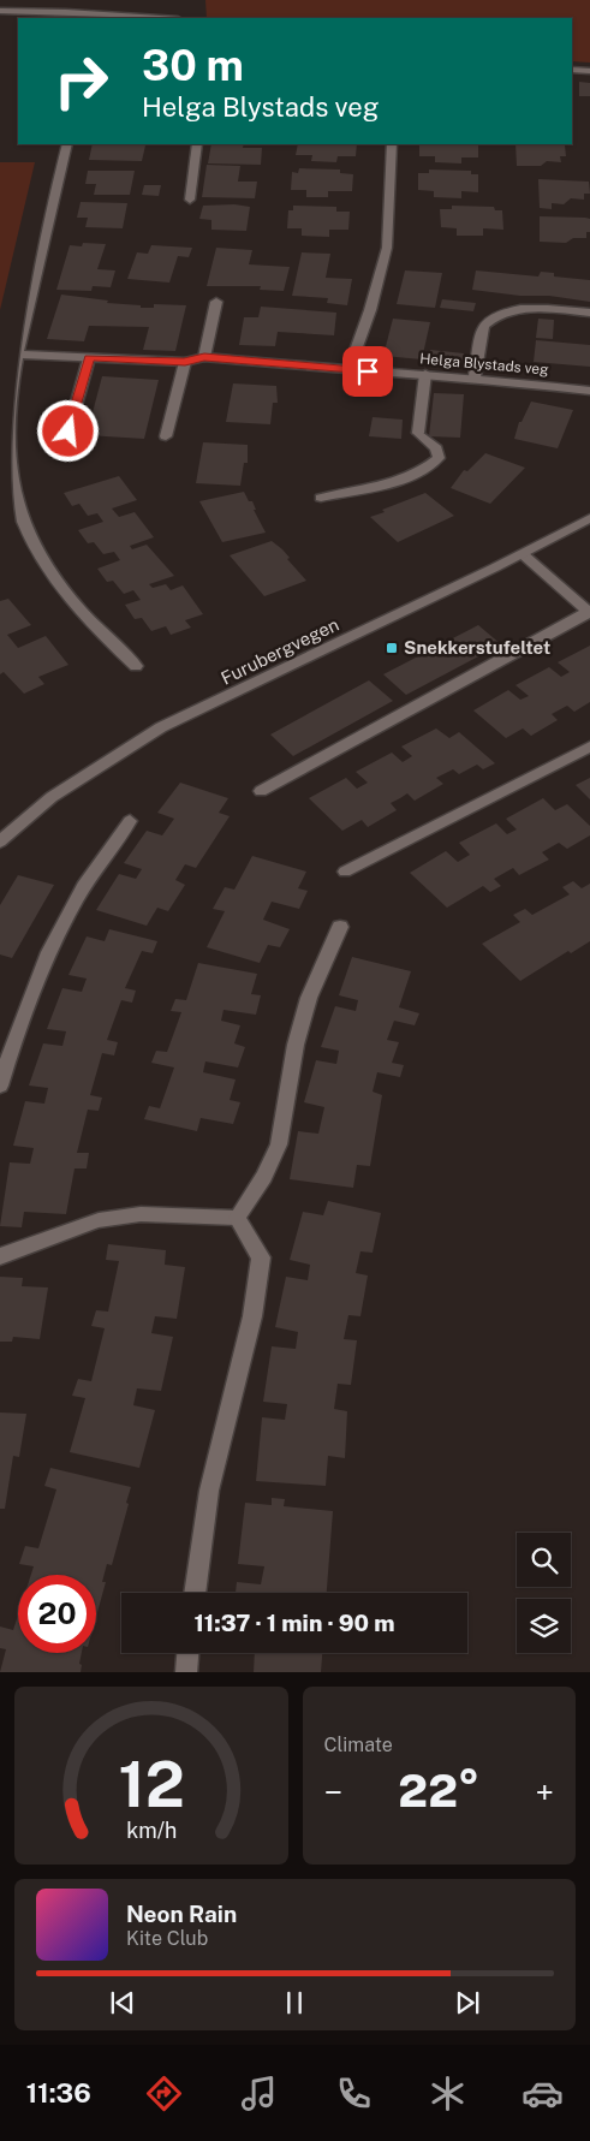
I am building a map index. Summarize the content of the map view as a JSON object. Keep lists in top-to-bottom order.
{
  "streets": {
    "street": ["Helga Blystads veg", "Furubergvegen"]
  },
  "places": {
    "transit": ["Snekkerstufeltet"]
  },
  "page": {
    "turn": ["30 m", "Helga Blystads veg"],
    "limit": "20",
    "trip": "11:37 · 1 min · 90 m",
    "tile": "Climate",
    "heat": ["−", "22°", "+"],
    "song": ["Neon Rain", "Kite Club"],
    "tabs": "11:36",
    "gauge": ["12", "km/h"]
  }
}
